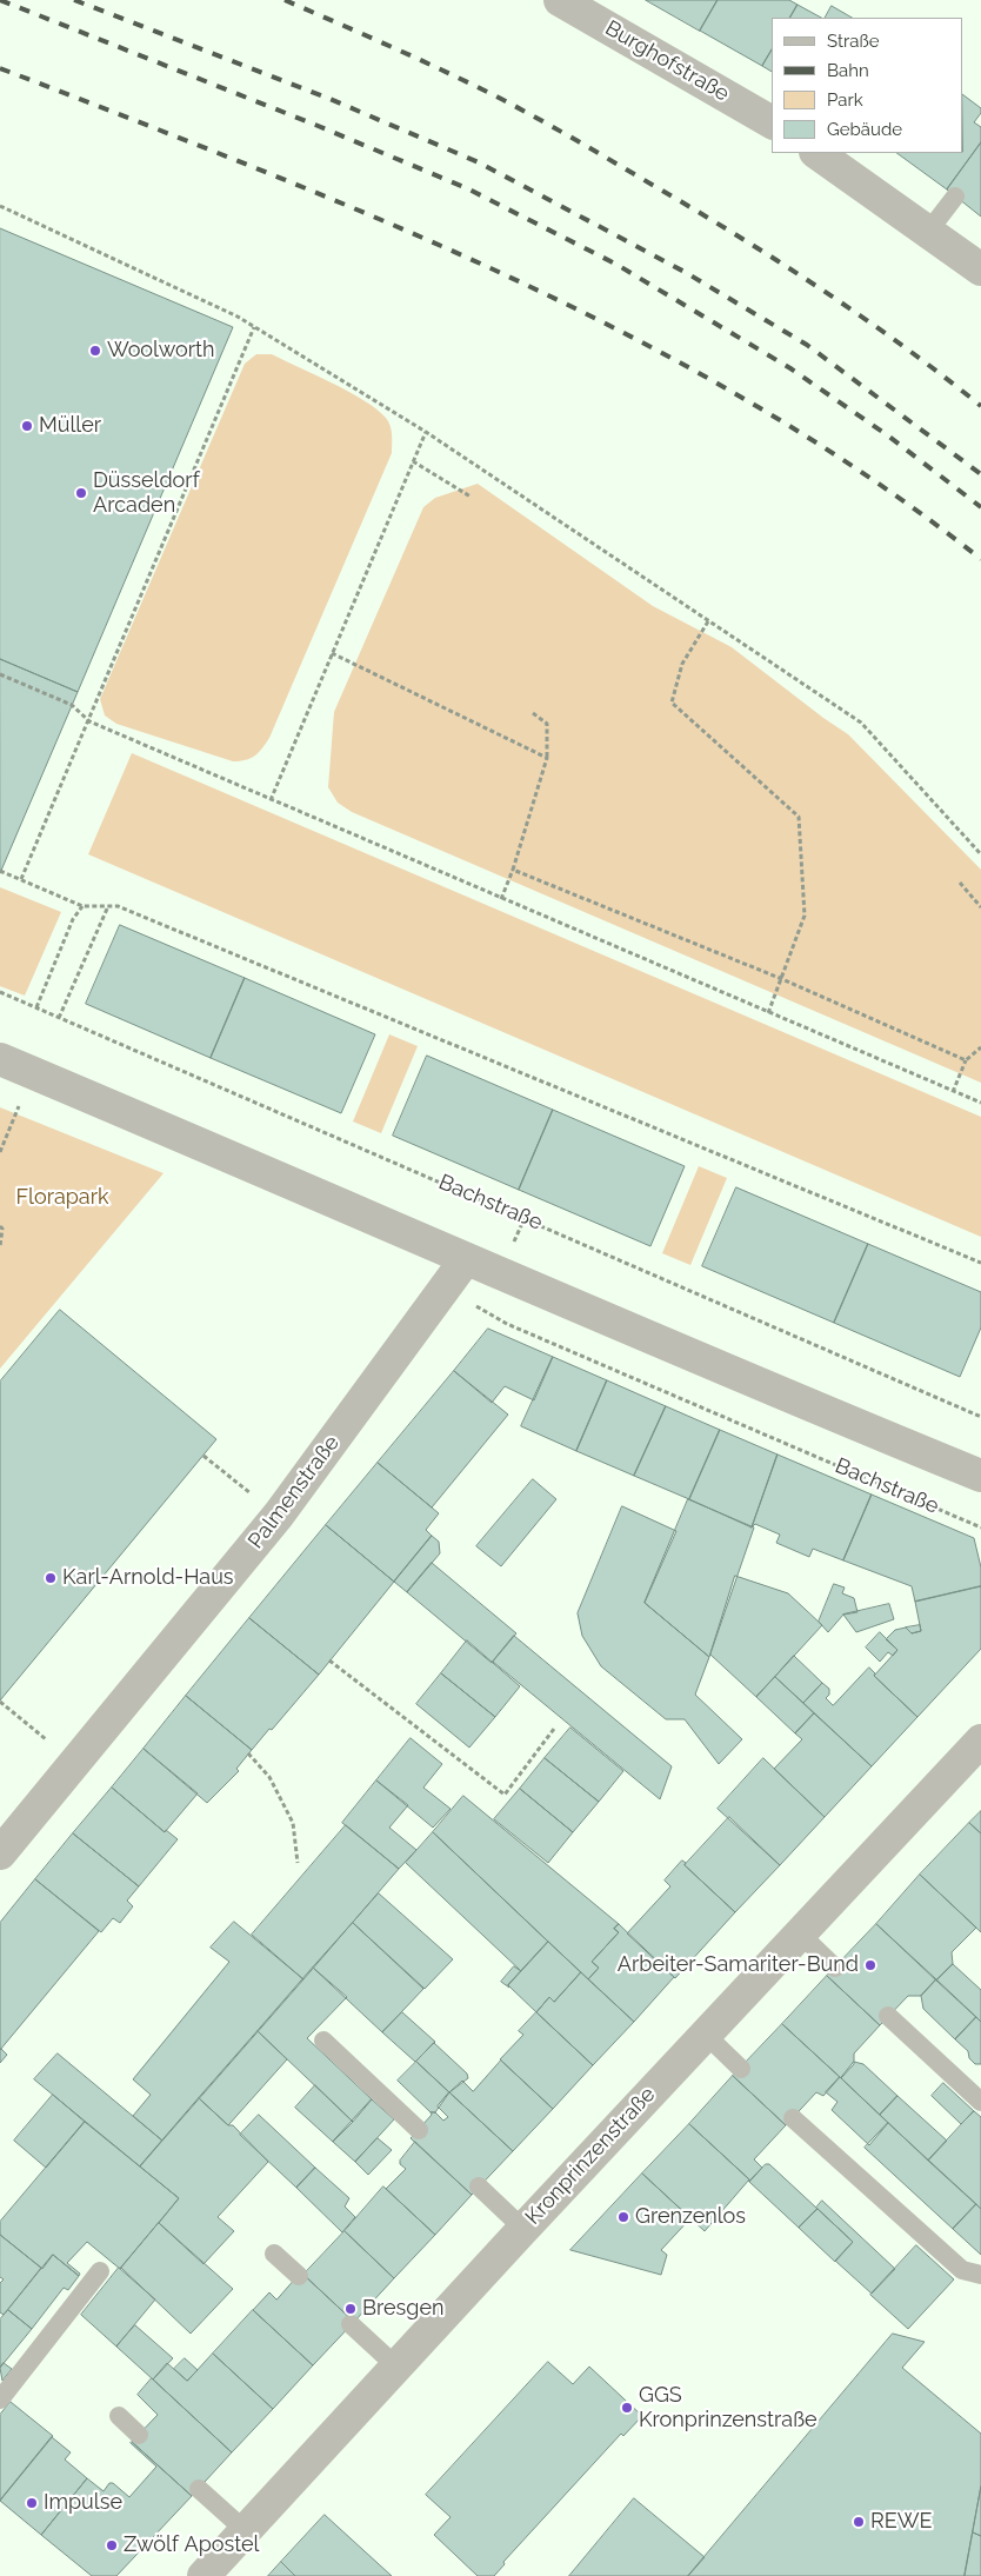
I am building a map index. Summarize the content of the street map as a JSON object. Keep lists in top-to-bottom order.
{
  "streets": {
    "street": ["Burghofstraße", "Palmenstraße", "Kronprinzenstraße"],
    "path": ["Bachstraße"]
  },
  "parks": ["Florapark"],
  "places": [
    "Woolworth",
    "Müller",
    "Düsseldorf Arcaden",
    "Karl-Arnold-Haus",
    "Arbeiter-Samariter-Bund",
    "Grenzenlos",
    "Bresgen",
    "GGS Kronprinzenstraße",
    "Impulse",
    "REWE",
    "Zwölf Apostel"
  ],
  "legend": [
    "Straße",
    "Bahn",
    "Park",
    "Gebäude"
  ]
}
